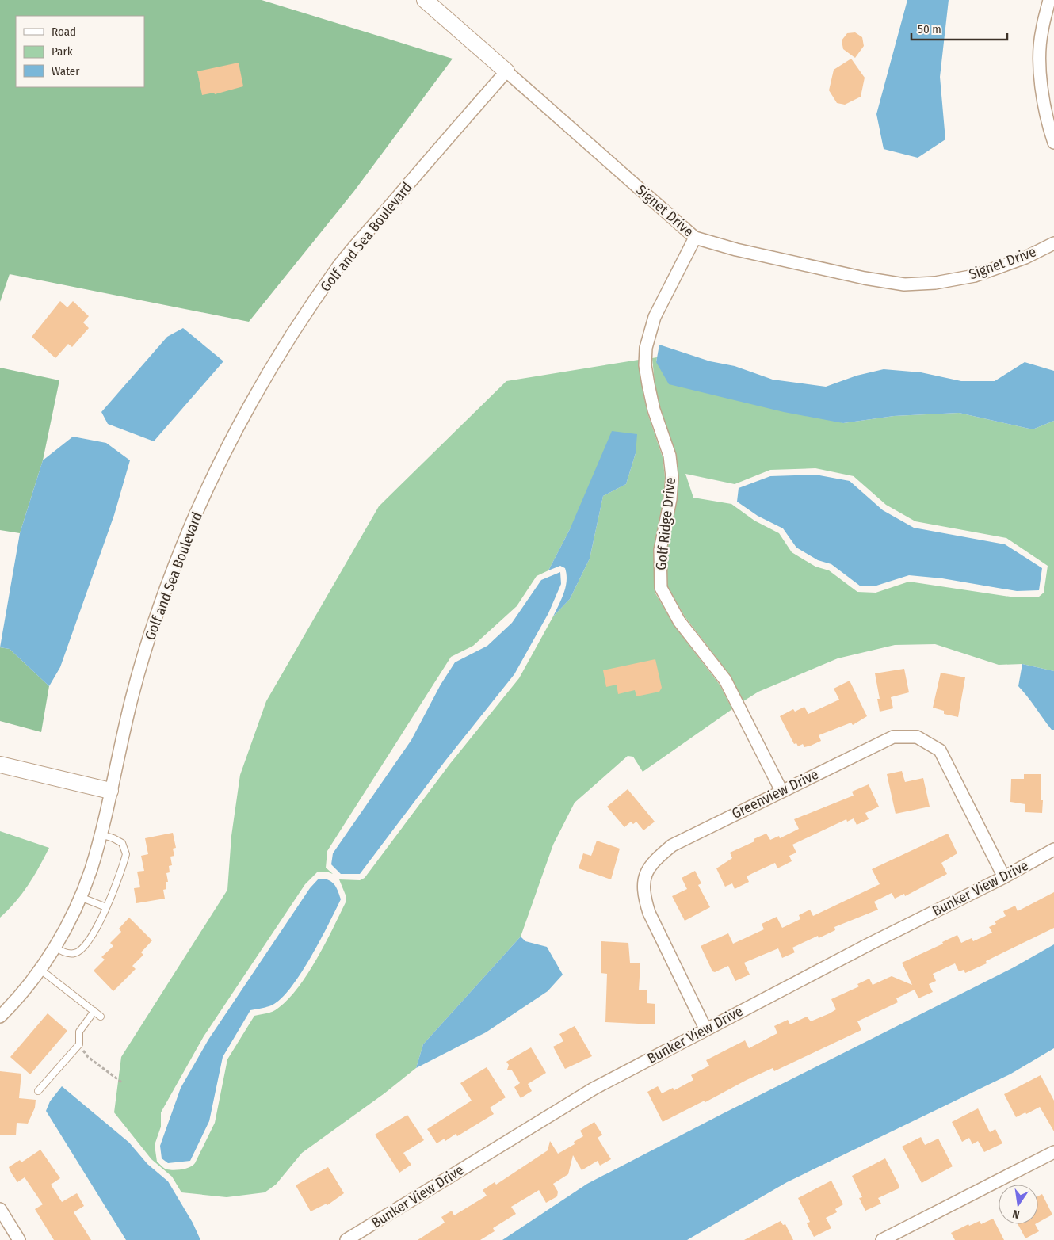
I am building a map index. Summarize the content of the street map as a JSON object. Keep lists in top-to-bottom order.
{
  "streets": {
    "street": [
      "Signet Drive",
      "Golf and Sea Boulevard",
      "Golf Ridge Drive",
      "Greenview Drive",
      "Bunker View Drive"
    ]
  },
  "crossings": [
    ["Signet Drive", "Golf and Sea Boulevard"],
    ["Signet Drive", "Golf Ridge Drive"],
    ["Golf Ridge Drive", "Greenview Drive"],
    ["Greenview Drive", "Bunker View Drive"]
  ],
  "legend": ["Road", "Park", "Water"],
  "scale_bar": "50 m",
  "north": "bottom"
}
